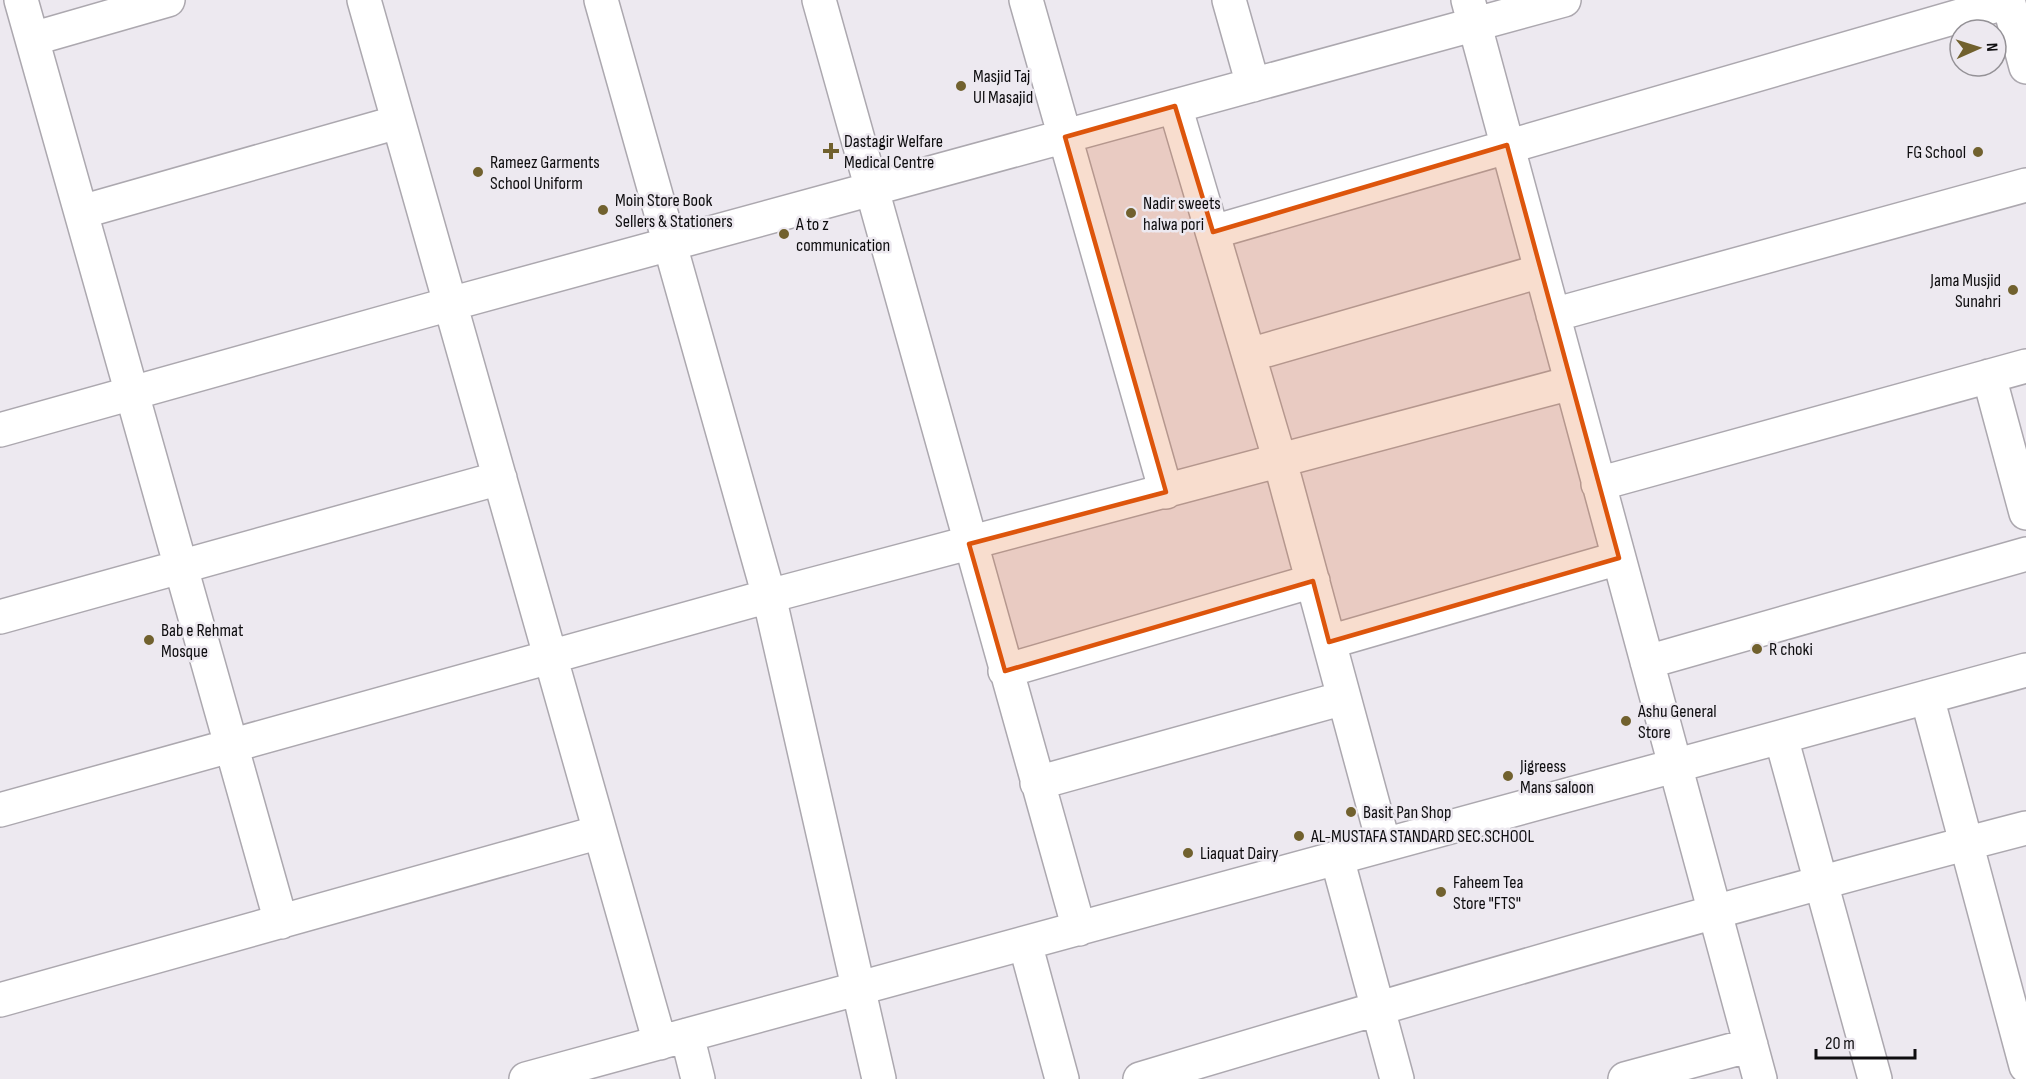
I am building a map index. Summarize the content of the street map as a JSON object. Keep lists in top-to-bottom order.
{
  "places": {
    "other": [
      "Masjid Taj Ul Masajid",
      "FG School",
      "Rameez Garments School Uniform",
      "Moin Store Book Sellers & Stationers",
      "Nadir sweets halwa pori",
      "A to z communication",
      "Jama Musjid Sunahri",
      "Bab e Rehmat Mosque",
      "R choki",
      "Ashu General Store",
      "Jigreess Mans saloon",
      "Basit Pan Shop",
      "AL-MUSTAFA STANDARD SEC.SCHOOL",
      "Liaquat Dairy",
      "Faheem Tea Store \"FTS\""
    ],
    "health": ["Dastagir Welfare Medical Centre"]
  },
  "scale_bar": "20 m",
  "north": "right"
}
